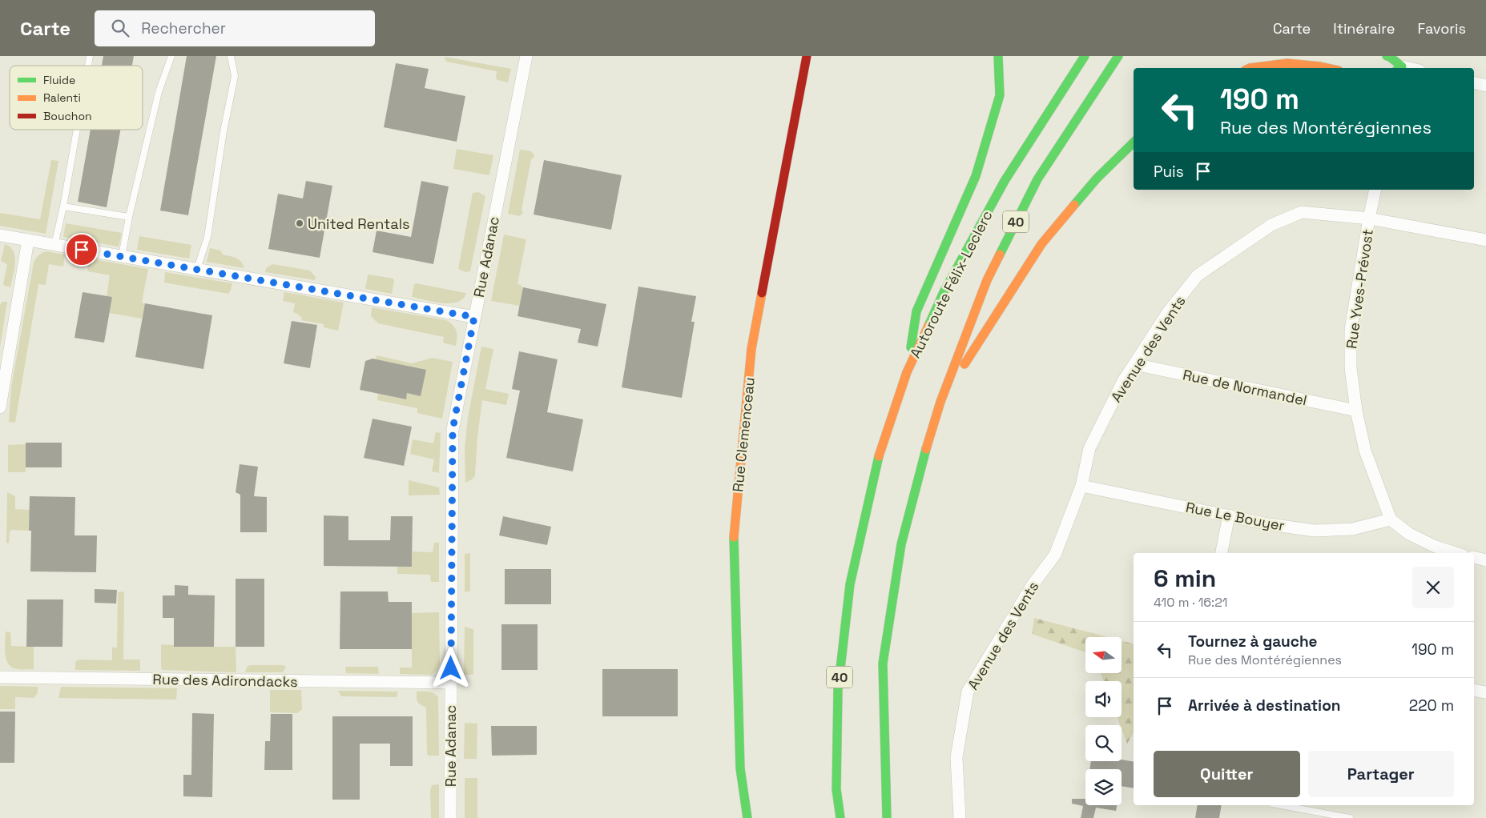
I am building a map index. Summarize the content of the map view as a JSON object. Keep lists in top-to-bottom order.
{
  "streets": {
    "main road": ["40", "Autoroute Félix-Leclerc", "Rue Clemenceau"],
    "street": [
      "Rue Adanac",
      "Rue Yves-Prévost",
      "Avenue des Vents",
      "Rue de Normandel",
      "Rue Le Bouyer",
      "Rue des Adirondacks"
    ]
  },
  "crossings": [
    ["Rue Adanac", "Rue des Adirondacks"],
    ["Rue Yves-Prévost", "Avenue des Vents"],
    ["Rue Yves-Prévost", "Rue de Normandel"],
    ["Rue Yves-Prévost", "Rue Le Bouyer"],
    ["Avenue des Vents", "Rue de Normandel"],
    ["Avenue des Vents", "Rue Le Bouyer"]
  ],
  "places": ["United Rentals"],
  "legend": ["Fluide", "Ralenti", "Bouchon"],
  "north": "left",
  "page": {
    "header": "Carte",
    "search": "Rechercher",
    "nav": ["Carte", "Itinéraire", "Favoris"],
    "turn": ["190 m", "Rue des Montérégiennes"],
    "then": "Puis",
    "heading": ["6 min", "410 m · 16:21"],
    "list": [
      {
        "name": "Tournez à gauche",
        "note": "Rue des Montérégiennes",
        "value": "190 m"
      },
      {
        "name": "Arrivée à destination",
        "value": "220 m"
      }
    ],
    "buttons": ["Quitter", "Partager"]
  }
}
